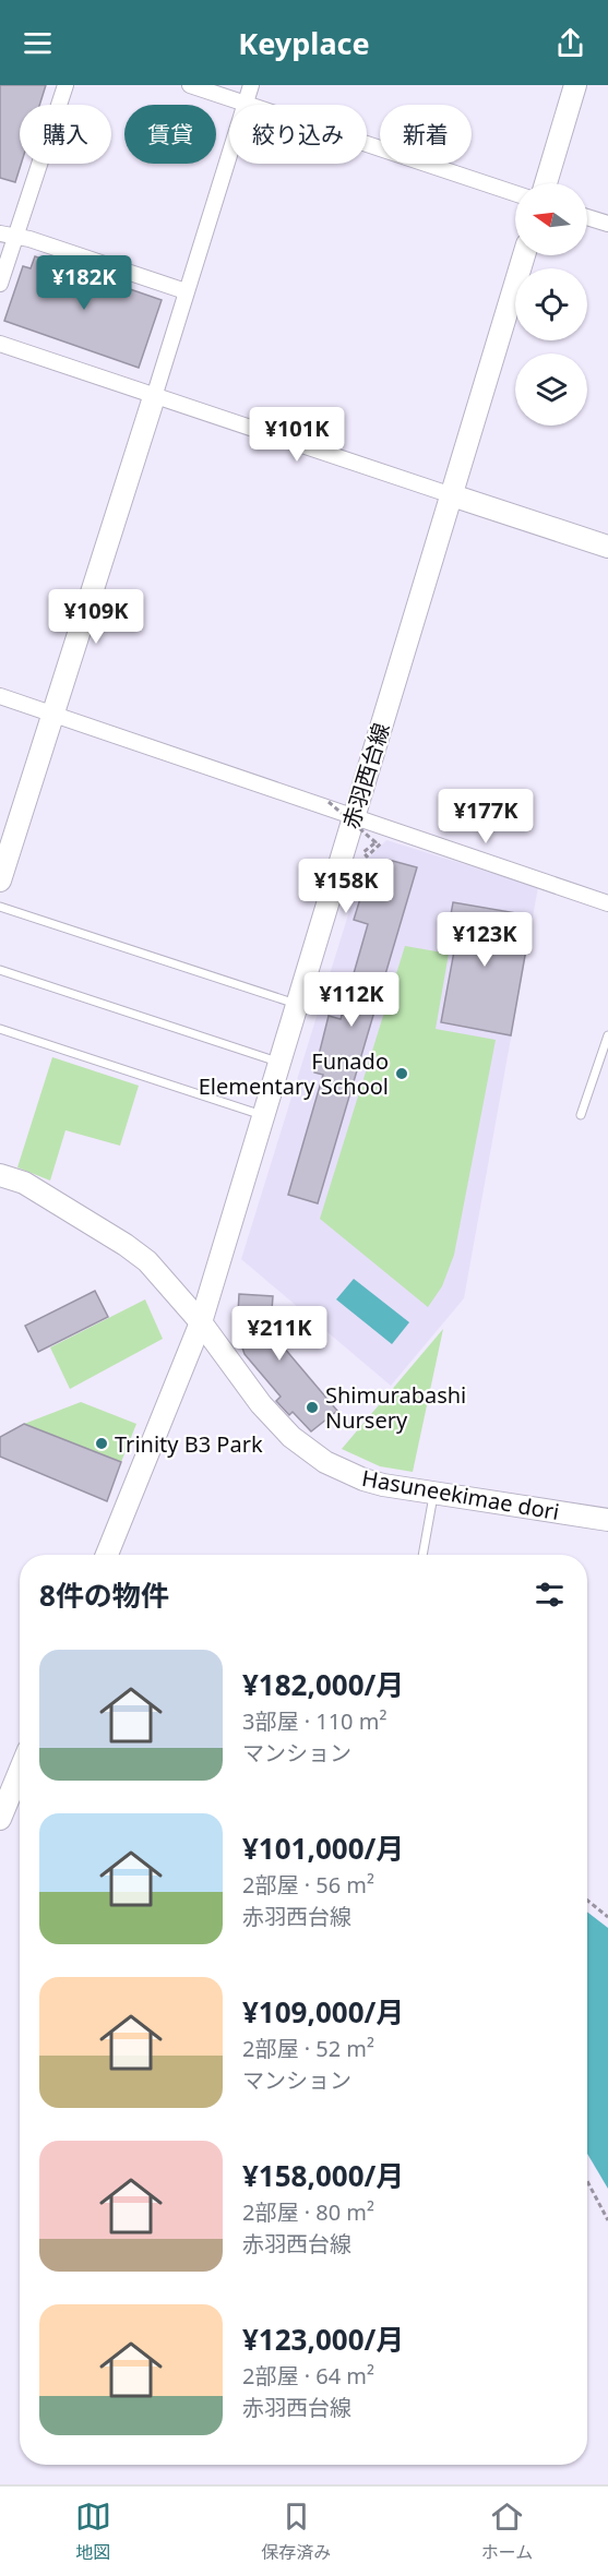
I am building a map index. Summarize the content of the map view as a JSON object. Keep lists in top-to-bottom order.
{
  "streets": {
    "main road": ["赤羽西台線", "Hasuneekimae dori"]
  },
  "crossings": [
    ["赤羽西台線", "Hasuneekimae dori"]
  ],
  "places": ["Funado Elementary School", "Shimurabashi Nursery", "Trinity B3 Park"],
  "north": "left",
  "page": {
    "header": "Keyplace",
    "chip": [
      "購入",
      "賃貸",
      "絞り込み",
      "新着"
    ],
    "price": [
      "¥182K",
      "¥101K",
      "¥109K",
      "¥177K",
      "¥158K",
      "¥123K",
      "¥112K",
      "¥211K"
    ],
    "heading": "8件の物件",
    "list": [
      {
        "name": "¥182,000/月",
        "note": "3部屋 · 110 m² · マンション"
      },
      {
        "name": "¥101,000/月",
        "note": "2部屋 · 56 m² · 赤羽西台線"
      },
      {
        "name": "¥109,000/月",
        "note": "2部屋 · 52 m² · マンション"
      },
      {
        "name": "¥158,000/月",
        "note": "2部屋 · 80 m² · 赤羽西台線"
      },
      {
        "name": "¥123,000/月",
        "note": "2部屋 · 64 m² · 赤羽西台線"
      }
    ],
    "tabs": ["地図", "保存済み", "ホーム"]
  }
}
